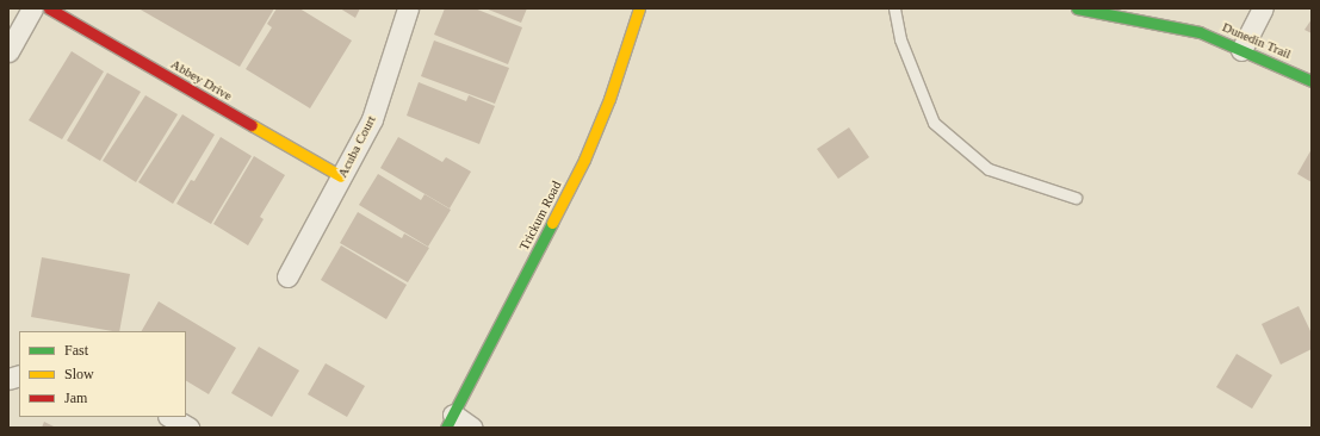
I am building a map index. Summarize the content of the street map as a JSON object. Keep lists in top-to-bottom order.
{
  "streets": {
    "street": [
      "Dunedin Trail",
      "Abbey Drive",
      "Acuba Court",
      "Trickum Road"
    ]
  },
  "crossings": [
    ["Abbey Drive", "Acuba Court"]
  ],
  "legend": ["Fast", "Slow", "Jam"]
}
